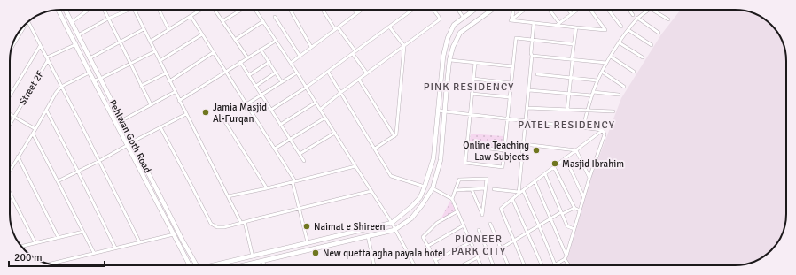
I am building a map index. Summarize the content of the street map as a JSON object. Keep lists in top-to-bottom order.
{
  "streets": {
    "main road": ["Pehlwan Goth Road"],
    "street": ["Street 2F"]
  },
  "districts": ["PINK RESIDENCY", "PATEL RESIDENCY", "PIONEER PARK CITY"],
  "places": [
    "Jamia Masjid Al-Furqan",
    "Online Teaching Law Subjects",
    "Masjid Ibrahim",
    "Naimat e Shireen",
    "New quetta agha payala hotel"
  ],
  "scale_bar": "200 m"
}
